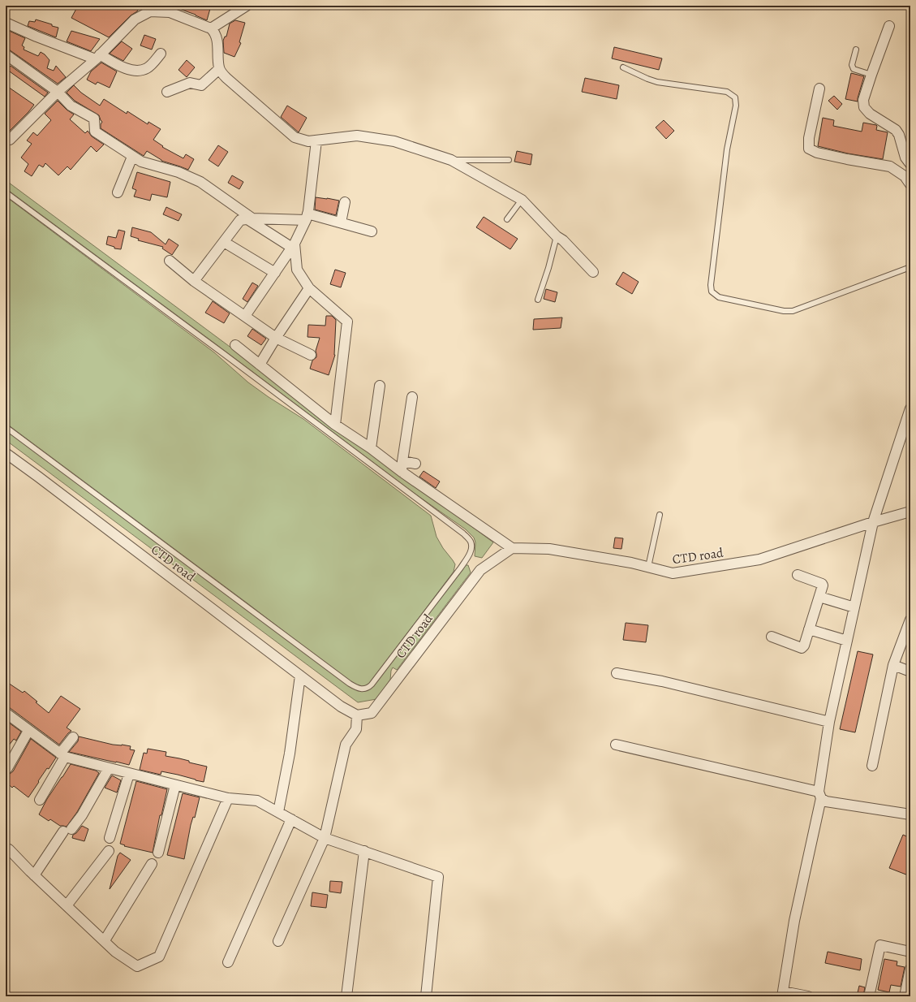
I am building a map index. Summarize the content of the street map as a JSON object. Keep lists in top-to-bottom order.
{
  "streets": {
    "street": ["CTD road"]
  }
}
